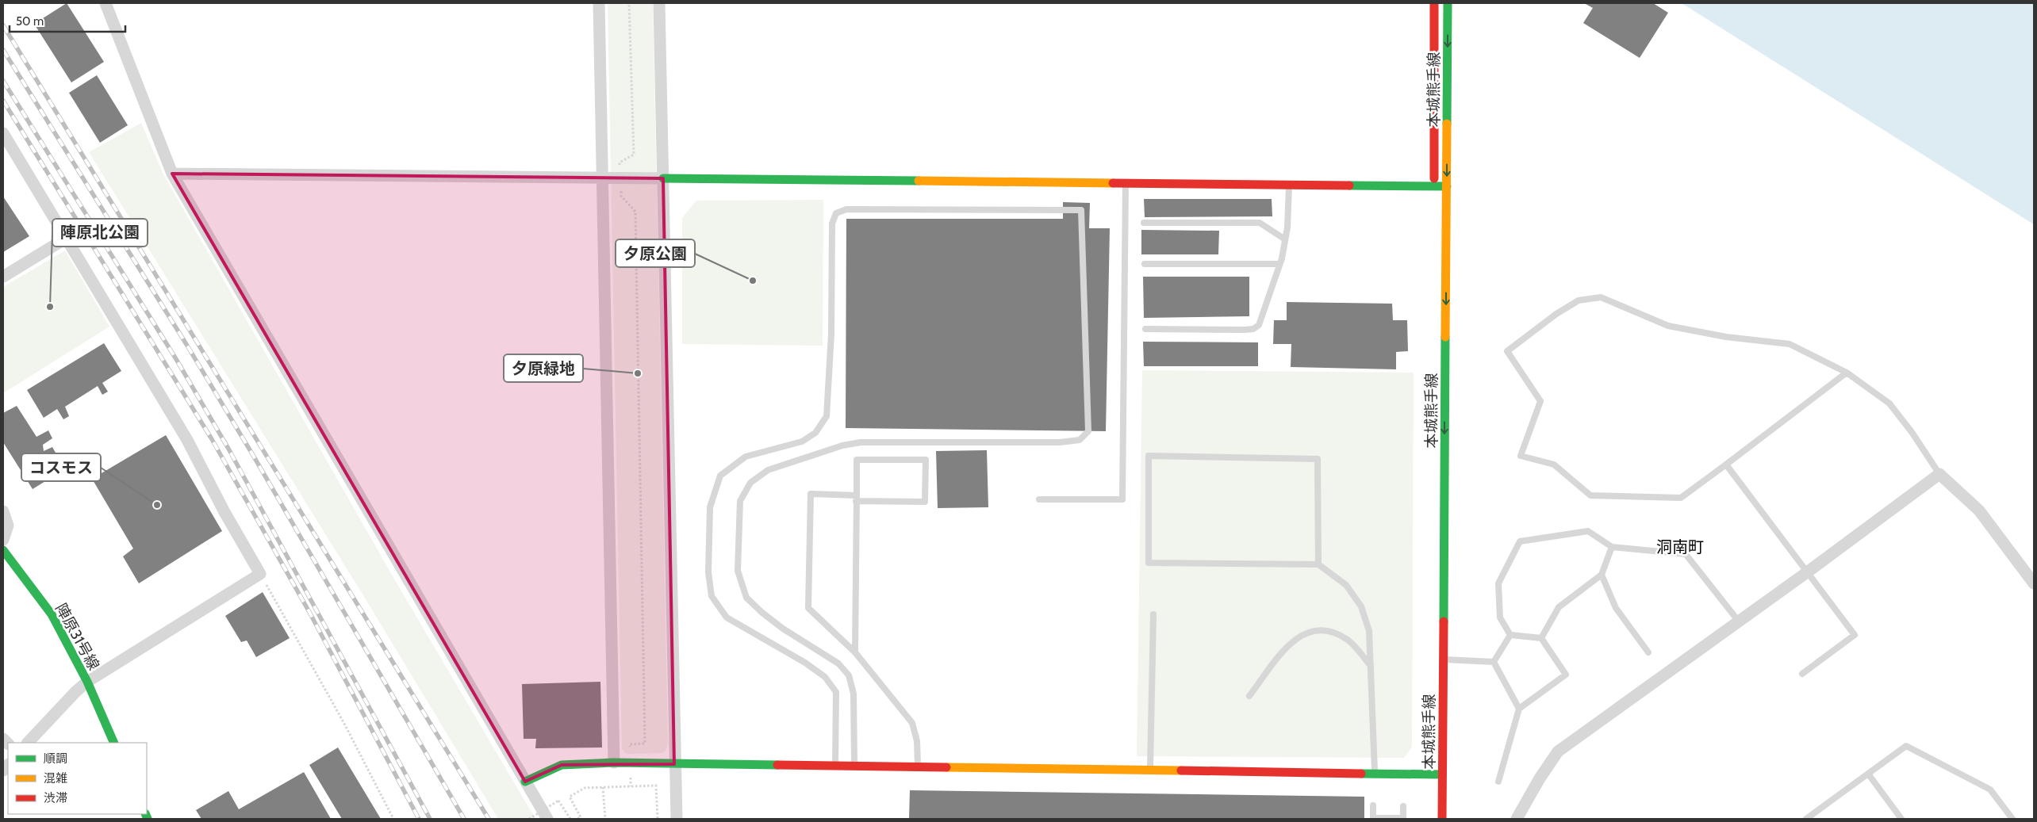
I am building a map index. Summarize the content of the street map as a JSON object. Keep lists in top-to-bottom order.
{
  "streets": {
    "street": ["本城熊手線", "陣原31号線"]
  },
  "one_way": ["本城熊手線"],
  "districts": ["洞南町"],
  "places": [
    "夕原公園",
    "陣原北公園",
    "夕原緑地",
    "コスモス"
  ],
  "legend": ["順調", "混雑", "渋滞"],
  "scale_bar": "50 m"
}
